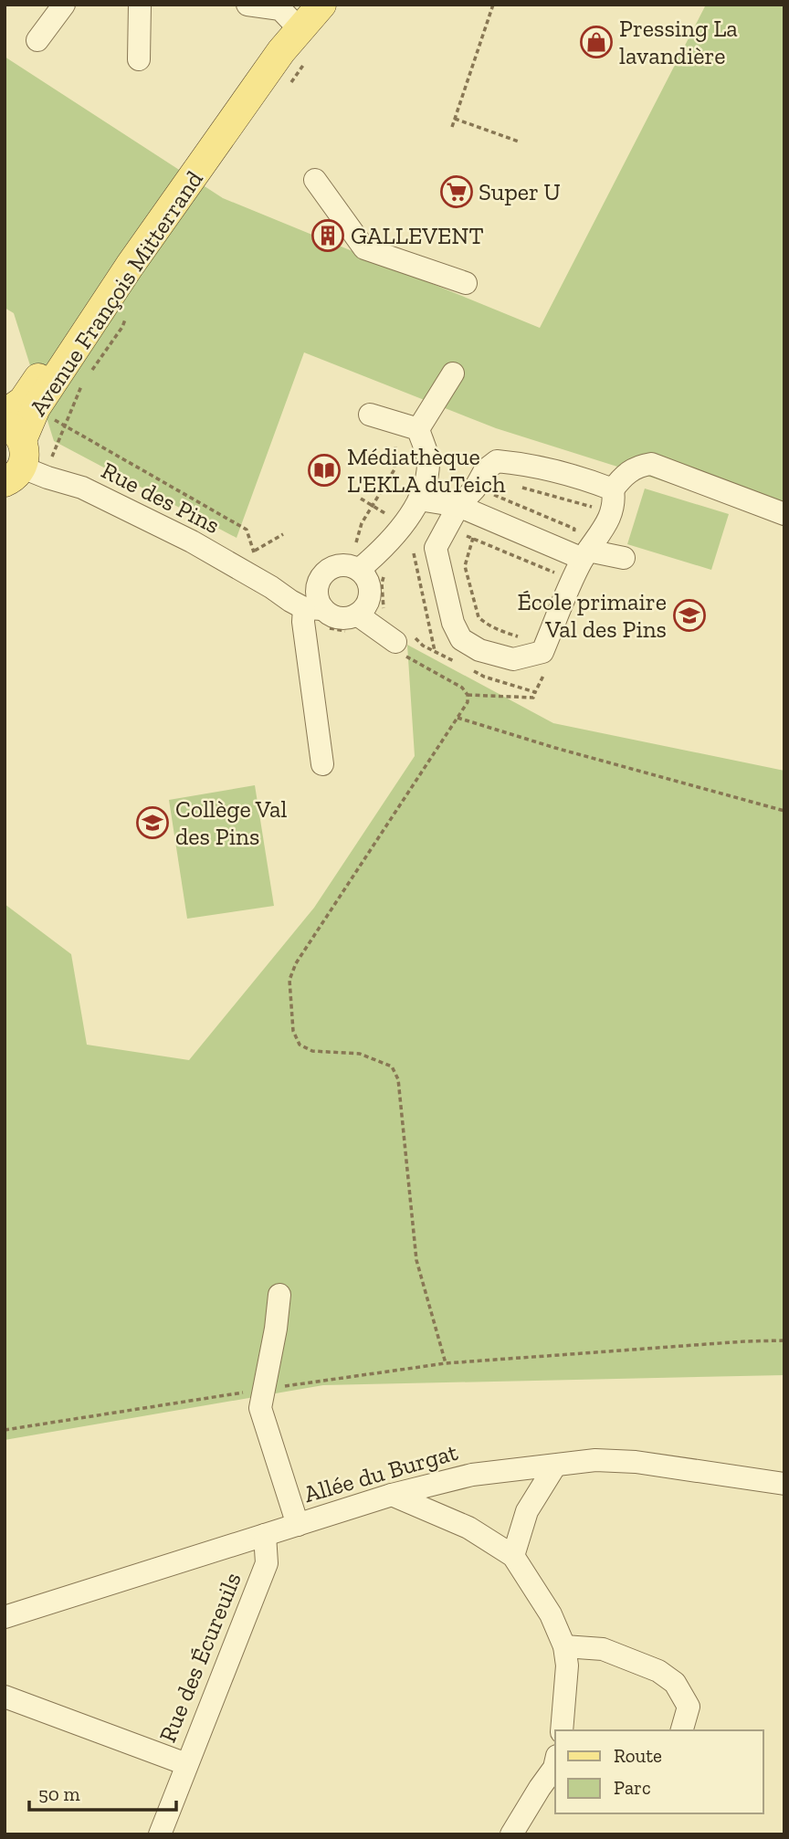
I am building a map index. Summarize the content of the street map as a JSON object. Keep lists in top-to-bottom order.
{
  "streets": {
    "main road": ["Avenue François Mitterrand"],
    "street": ["Rue des Pins", "Allée du Burgat", "Rue des Écureuils"]
  },
  "crossings": [
    ["Avenue François Mitterrand", "Rue des Pins"],
    ["Allée du Burgat", "Rue des Écureuils"]
  ],
  "places": {
    "shop": ["Pressing La lavandière"],
    "supermarket": ["Super U"],
    "building": ["GALLEVENT"],
    "library": ["Médiathèque L'EKLA duTeich"],
    "school or university": ["École primaire Val des Pins", "Collège Val des Pins"]
  },
  "legend": ["Route", "Parc"],
  "scale_bar": "50 m"
}
